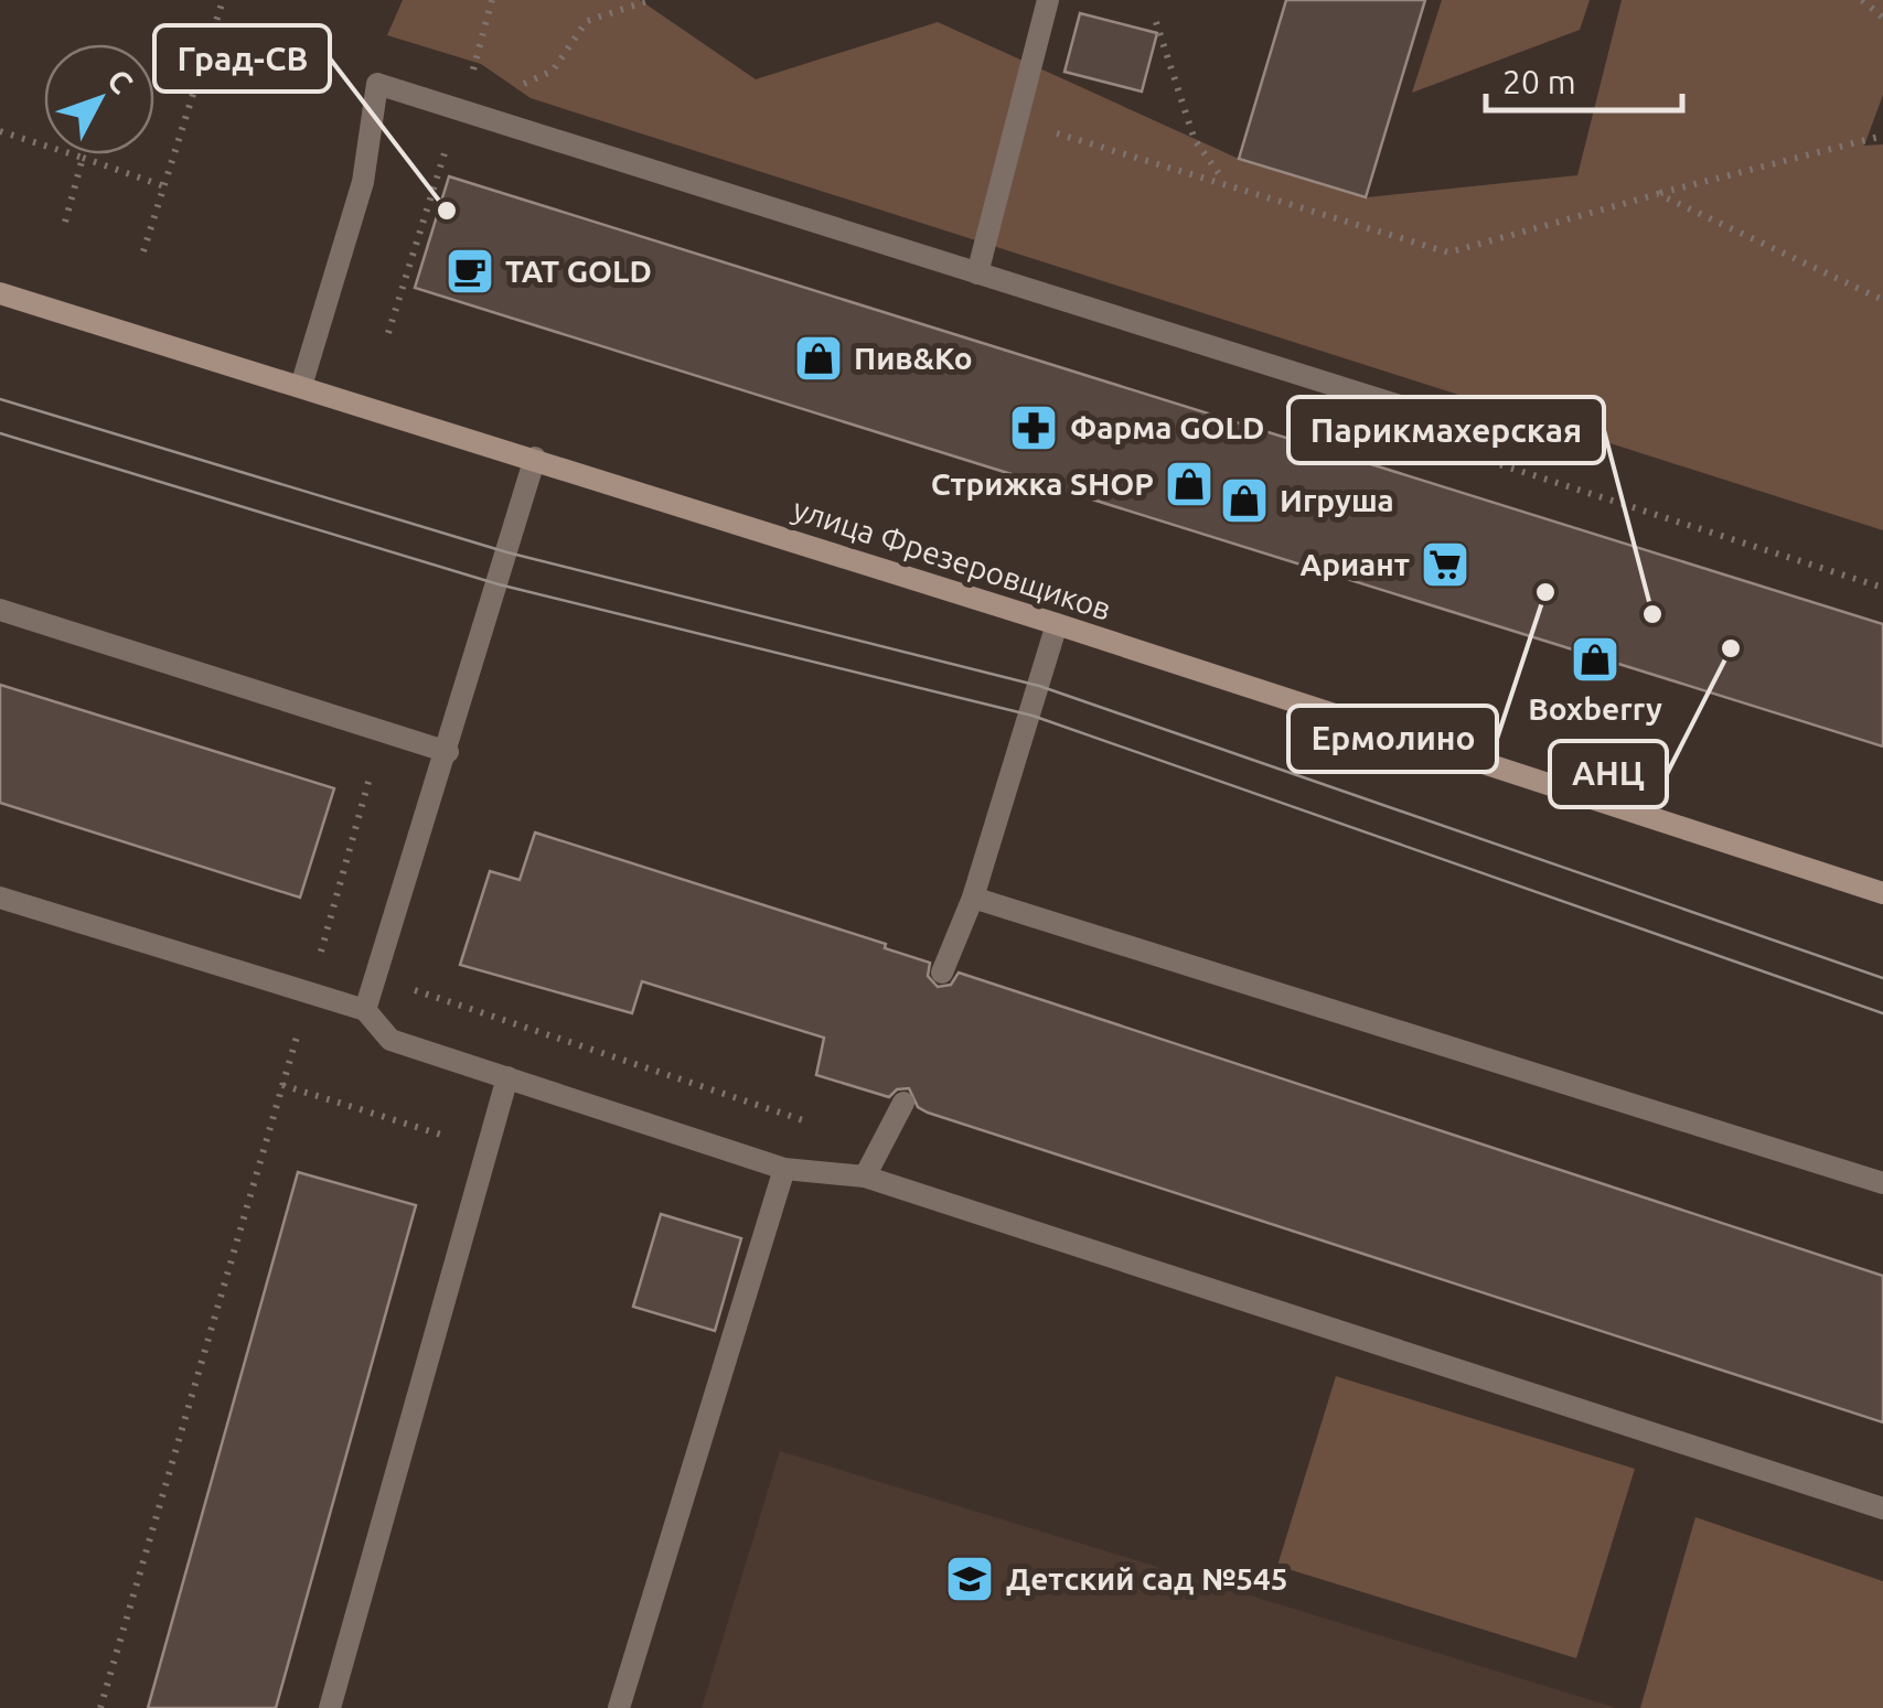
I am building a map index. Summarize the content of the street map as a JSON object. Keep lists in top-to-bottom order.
{
  "streets": {
    "main road": ["улица Фрезеровщиков"]
  },
  "places": {
    "other": [
      "Град-СВ",
      "Ермолино",
      "Парикмахерская",
      "АНЦ"
    ],
    "cafe": ["TAT GOLD"],
    "shop": [
      "Пив&Ко",
      "Стрижка SHOP",
      "Игруша",
      "Boxberry"
    ],
    "pharmacy": ["Фарма GOLD"],
    "supermarket": ["Ариант"],
    "school or university": ["Детский сад №545"]
  },
  "scale_bar": "20 m",
  "north": "top right"
}
